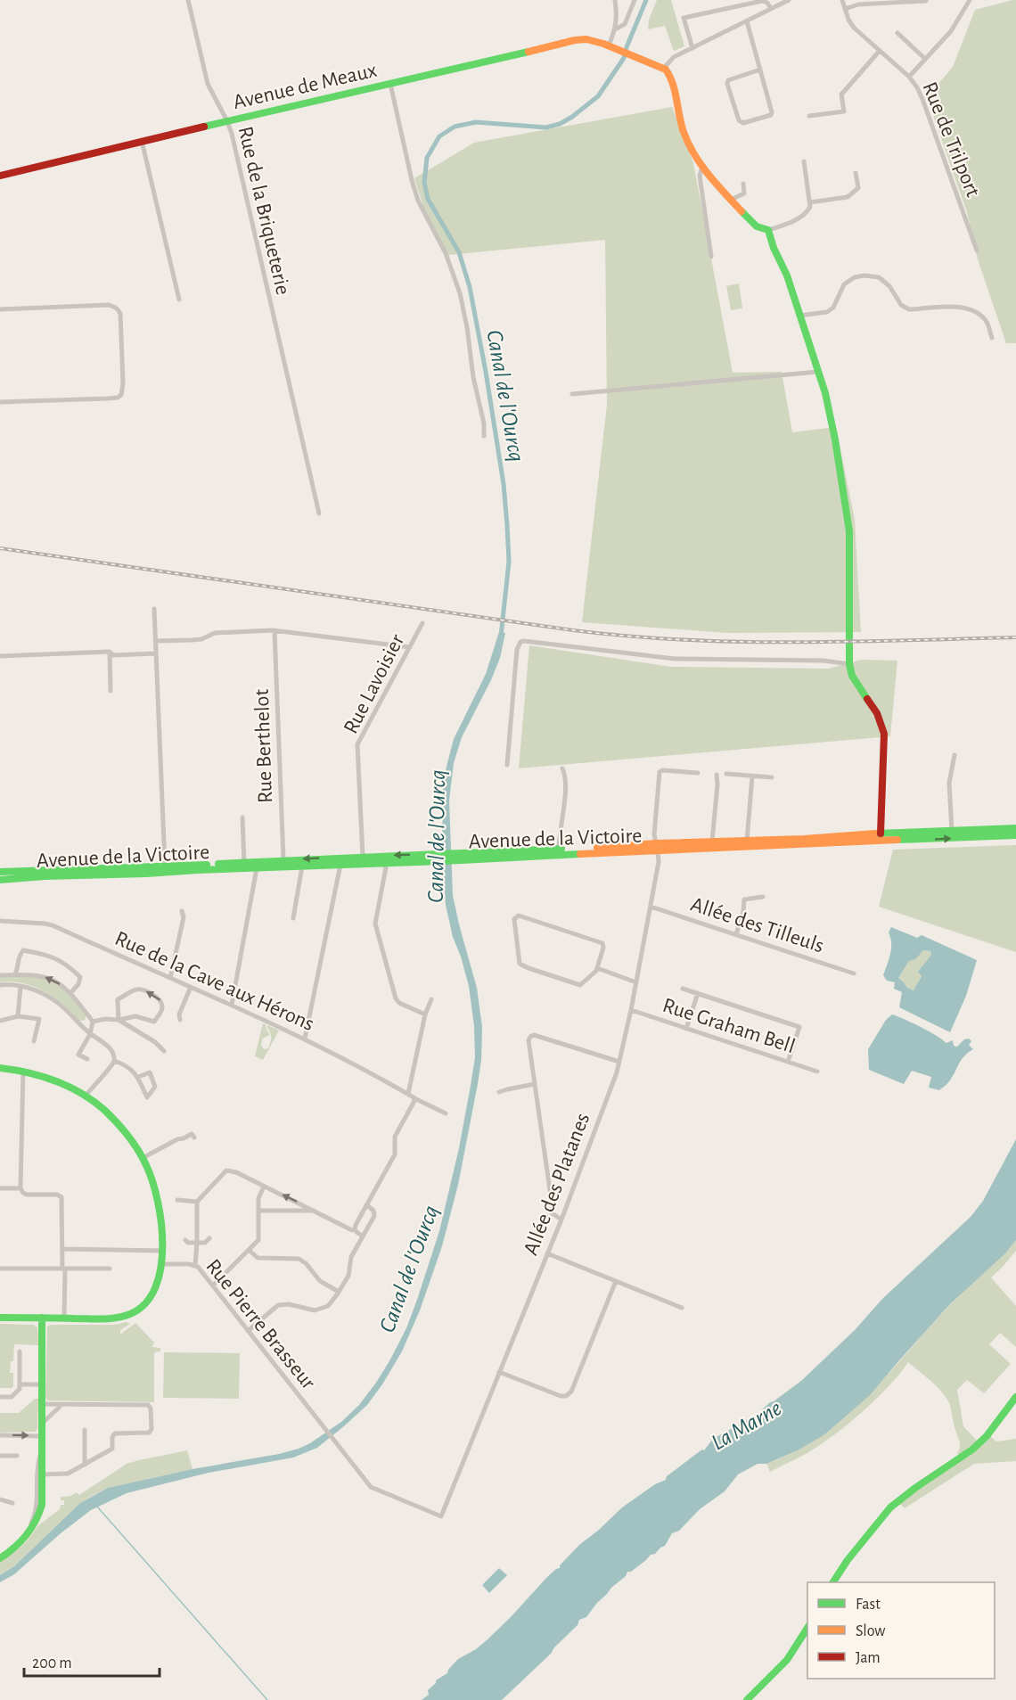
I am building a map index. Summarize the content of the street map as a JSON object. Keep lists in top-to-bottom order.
{
  "streets": {
    "street": [
      "Avenue de Meaux",
      "Rue de Trilport",
      "Rue de la Briqueterie",
      "Rue Lavoisier",
      "Rue Berthelot",
      "Avenue de la Victoire",
      "Allée des Tilleuls",
      "Rue de la Cave aux Hérons",
      "Rue Graham Bell",
      "Allée des Platanes",
      "Rue Pierre Brasseur"
    ]
  },
  "crossings": [
    ["Avenue de Meaux", "Rue de la Briqueterie"],
    ["Rue Lavoisier", "Avenue de la Victoire"],
    ["Rue Berthelot", "Avenue de la Victoire"],
    ["Avenue de la Victoire", "Allée des Platanes"],
    ["Allée des Tilleuls", "Allée des Platanes"],
    ["Rue Graham Bell", "Allée des Platanes"],
    ["Allée des Platanes", "Rue Pierre Brasseur"]
  ],
  "water": ["Canal de l'Ourcq", "La Marne"],
  "legend": ["Fast", "Slow", "Jam"],
  "scale_bar": "200 m"
}
